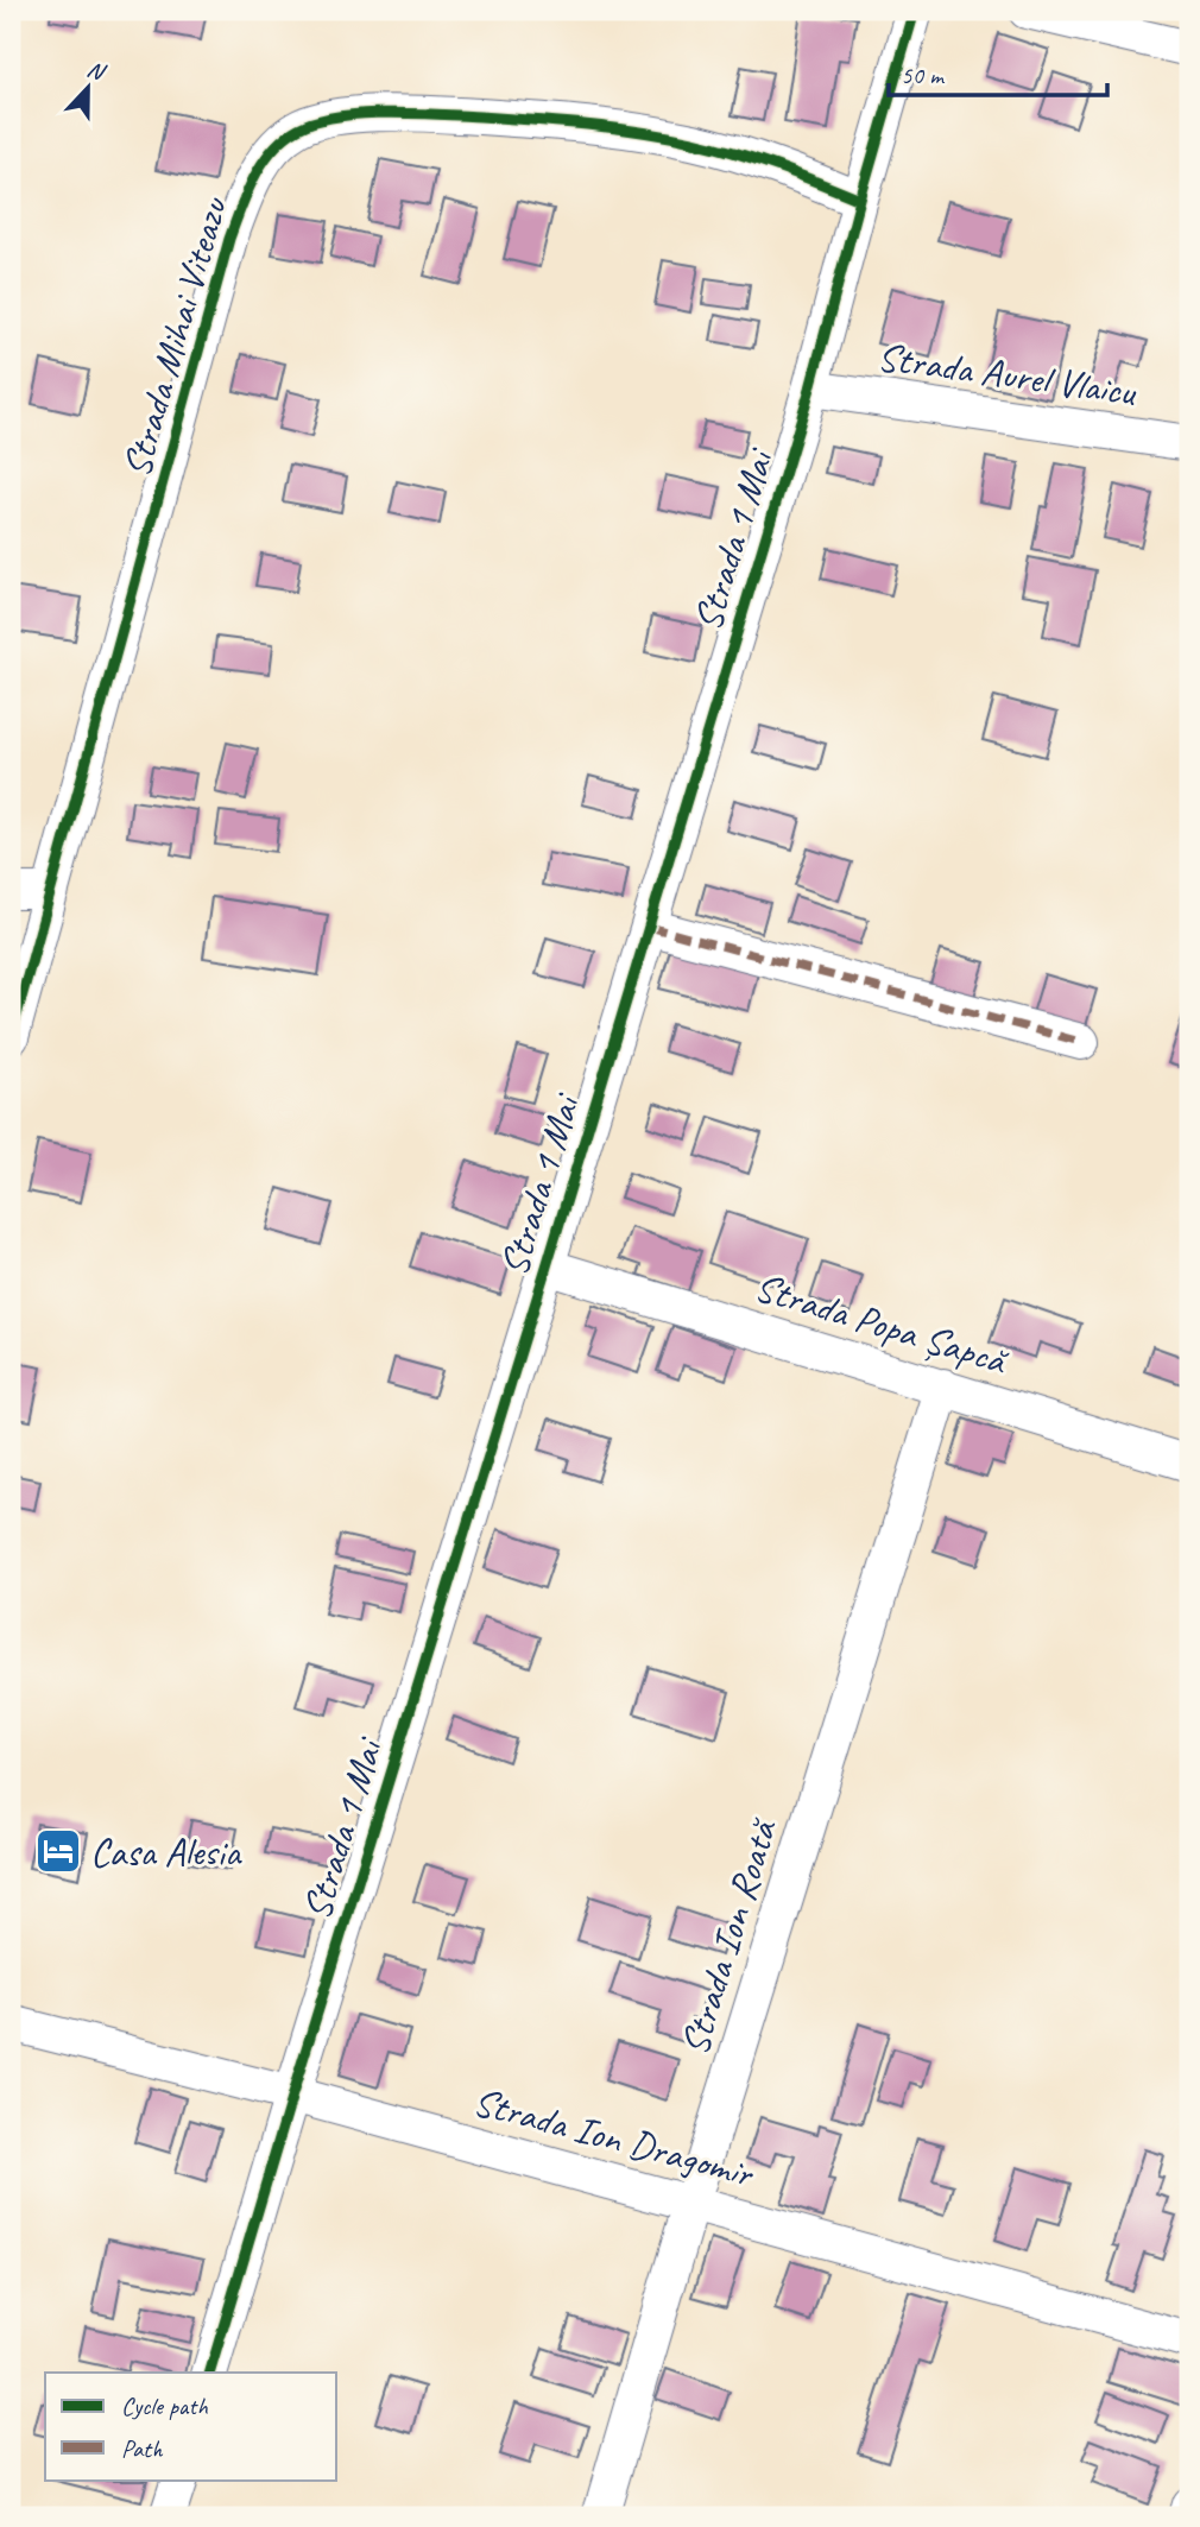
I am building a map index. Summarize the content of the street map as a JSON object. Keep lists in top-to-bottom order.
{
  "streets": {
    "street": [
      "Strada Mihai Viteazu",
      "Strada Aurel Vlaicu",
      "Strada 1 Mai",
      "Strada Popa Șapcă",
      "Strada Ion Roată",
      "Strada Ion Dragomir"
    ]
  },
  "crossings": [
    ["Strada Mihai Viteazu", "Strada 1 Mai"],
    ["Strada Aurel Vlaicu", "Strada 1 Mai"],
    ["Strada 1 Mai", "Strada Popa Șapcă"],
    ["Strada 1 Mai", "Strada Ion Dragomir"],
    ["Strada Popa Șapcă", "Strada Ion Roată"],
    ["Strada Ion Roată", "Strada Ion Dragomir"]
  ],
  "places": {
    "hotel": ["Casa Alesia"]
  },
  "legend": ["Cycle path", "Path"],
  "scale_bar": "50 m",
  "north": "top"
}
